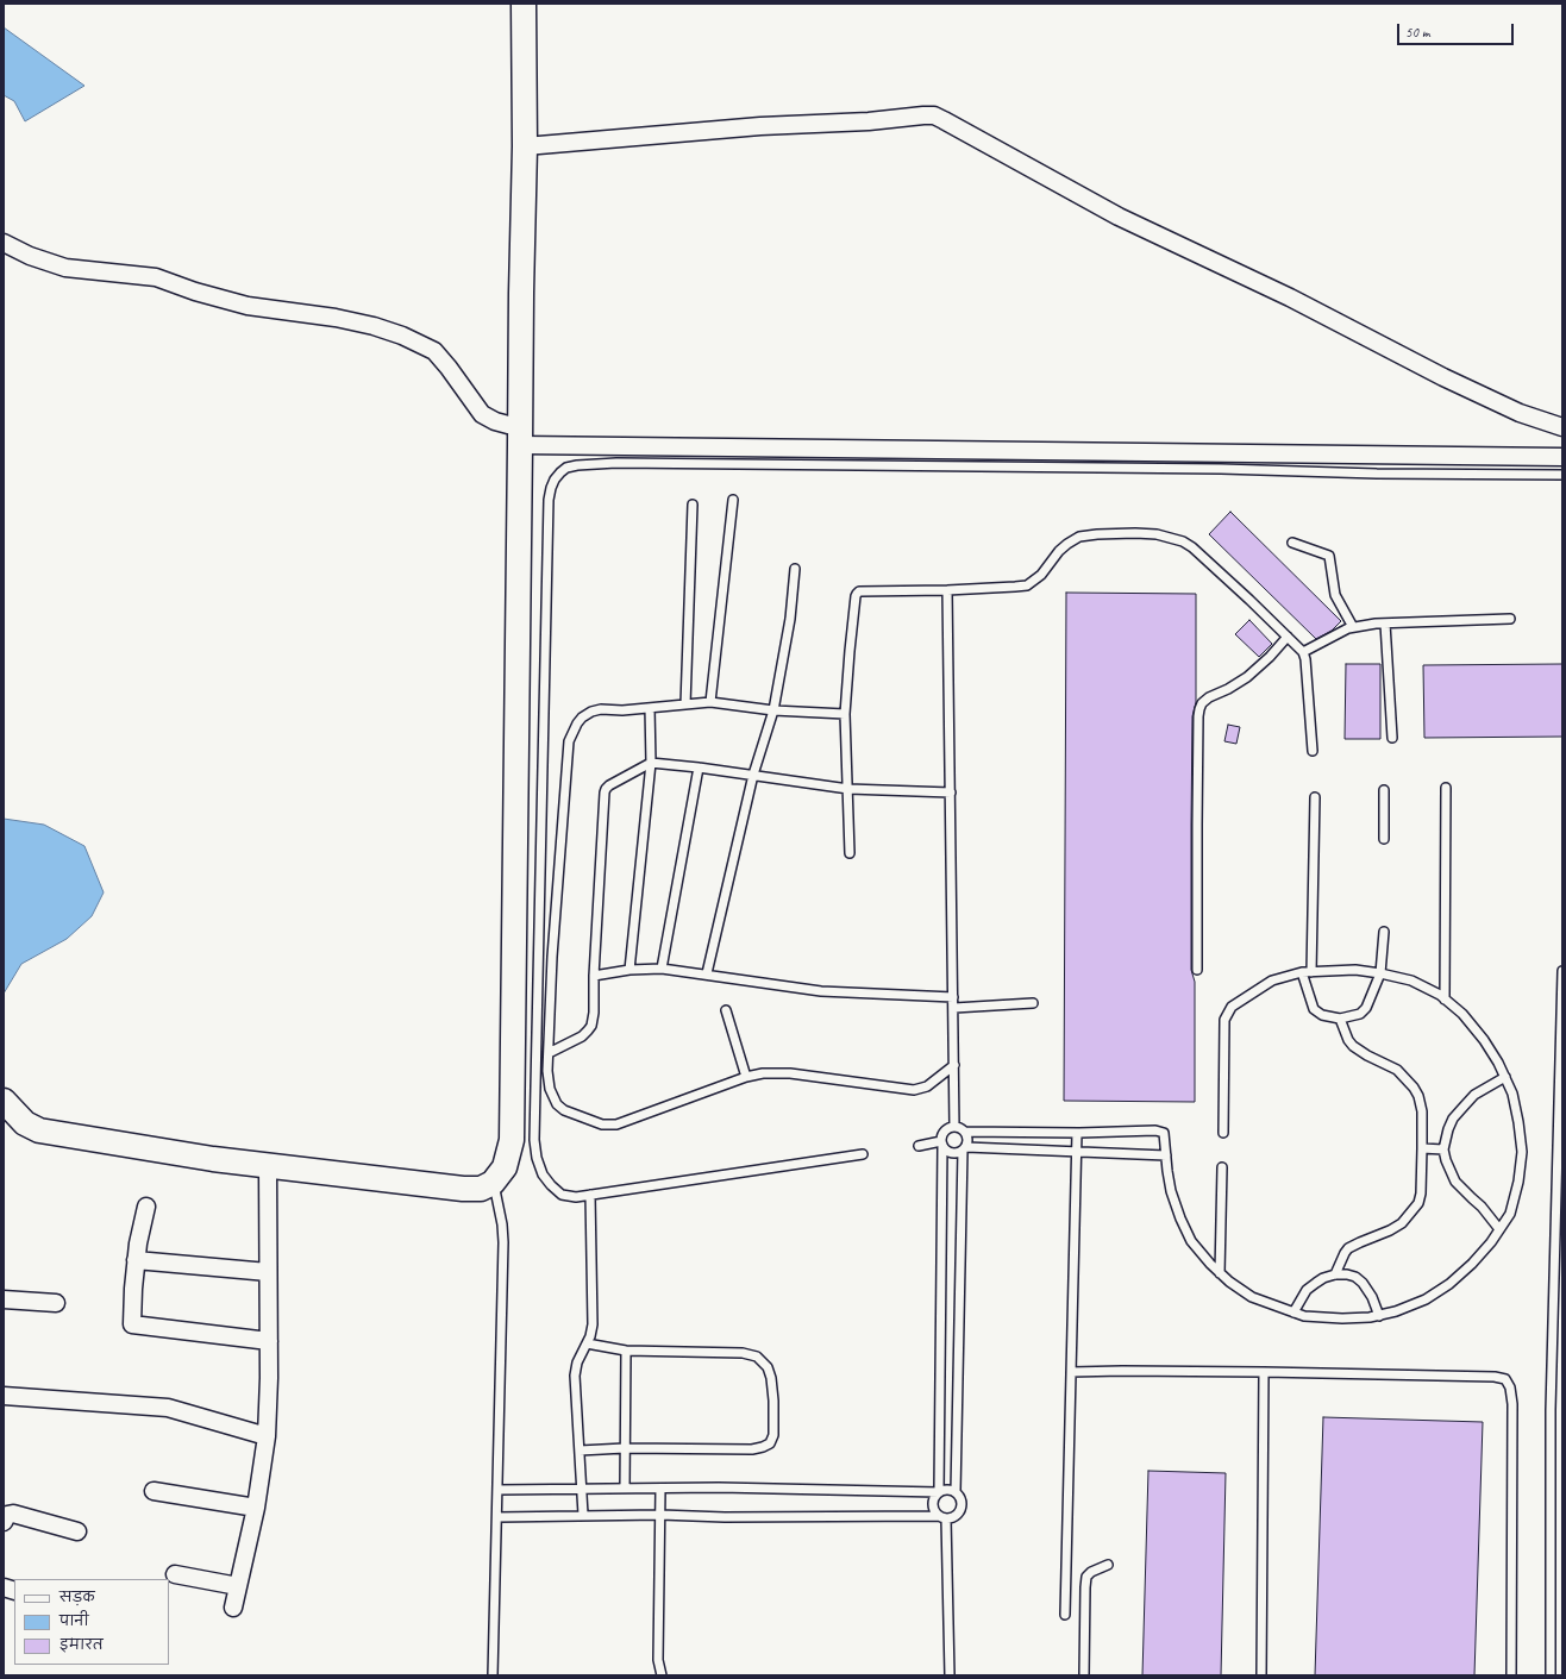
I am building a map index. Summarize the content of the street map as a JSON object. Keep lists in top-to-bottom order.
{
  "legend": ["सड़क", "पानी", "इमारत"],
  "scale_bar": "50 m"
}
